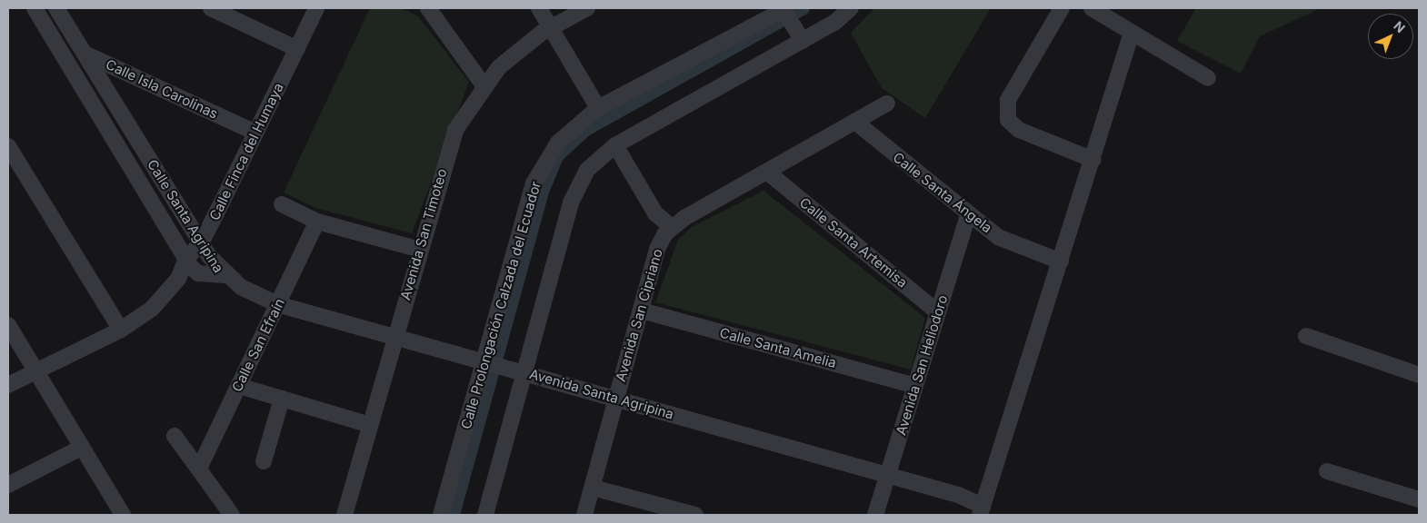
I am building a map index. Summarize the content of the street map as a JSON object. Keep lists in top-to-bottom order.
{
  "streets": {
    "street": [
      "Calle Isla Carolinas",
      "Calle Finca del Humaya",
      "Calle Santa Ángela",
      "Calle Santa Agripina",
      "Avenida San Timoteo",
      "Calle Santa Artemisa",
      "Calle Prolongación Calzada del Ecuador",
      "Avenida San Cipriano",
      "Calle San Efraín",
      "Calle Santa Amelia",
      "Avenida San Heliodoro",
      "Avenida Santa Agripina"
    ]
  },
  "crossings": [
    ["Calle Isla Carolinas", "Calle Finca del Humaya"],
    ["Calle Isla Carolinas", "Calle Santa Agripina"],
    ["Calle Finca del Humaya", "Calle Santa Agripina"],
    ["Calle Santa Ángela", "Avenida San Cipriano"],
    ["Calle Santa Ángela", "Avenida San Heliodoro"],
    ["Calle Santa Agripina", "Avenida Santa Agripina"],
    ["Avenida San Timoteo", "Avenida Santa Agripina"],
    ["Calle Santa Artemisa", "Avenida San Cipriano"],
    ["Calle Santa Artemisa", "Avenida San Heliodoro"],
    ["Calle Prolongación Calzada del Ecuador", "Avenida Santa Agripina"],
    ["Avenida San Cipriano", "Calle Santa Amelia"],
    ["Avenida San Cipriano", "Avenida Santa Agripina"],
    ["Calle San Efraín", "Avenida Santa Agripina"],
    ["Calle Santa Amelia", "Avenida San Heliodoro"],
    ["Avenida San Heliodoro", "Avenida Santa Agripina"]
  ],
  "north": "top right"
}
